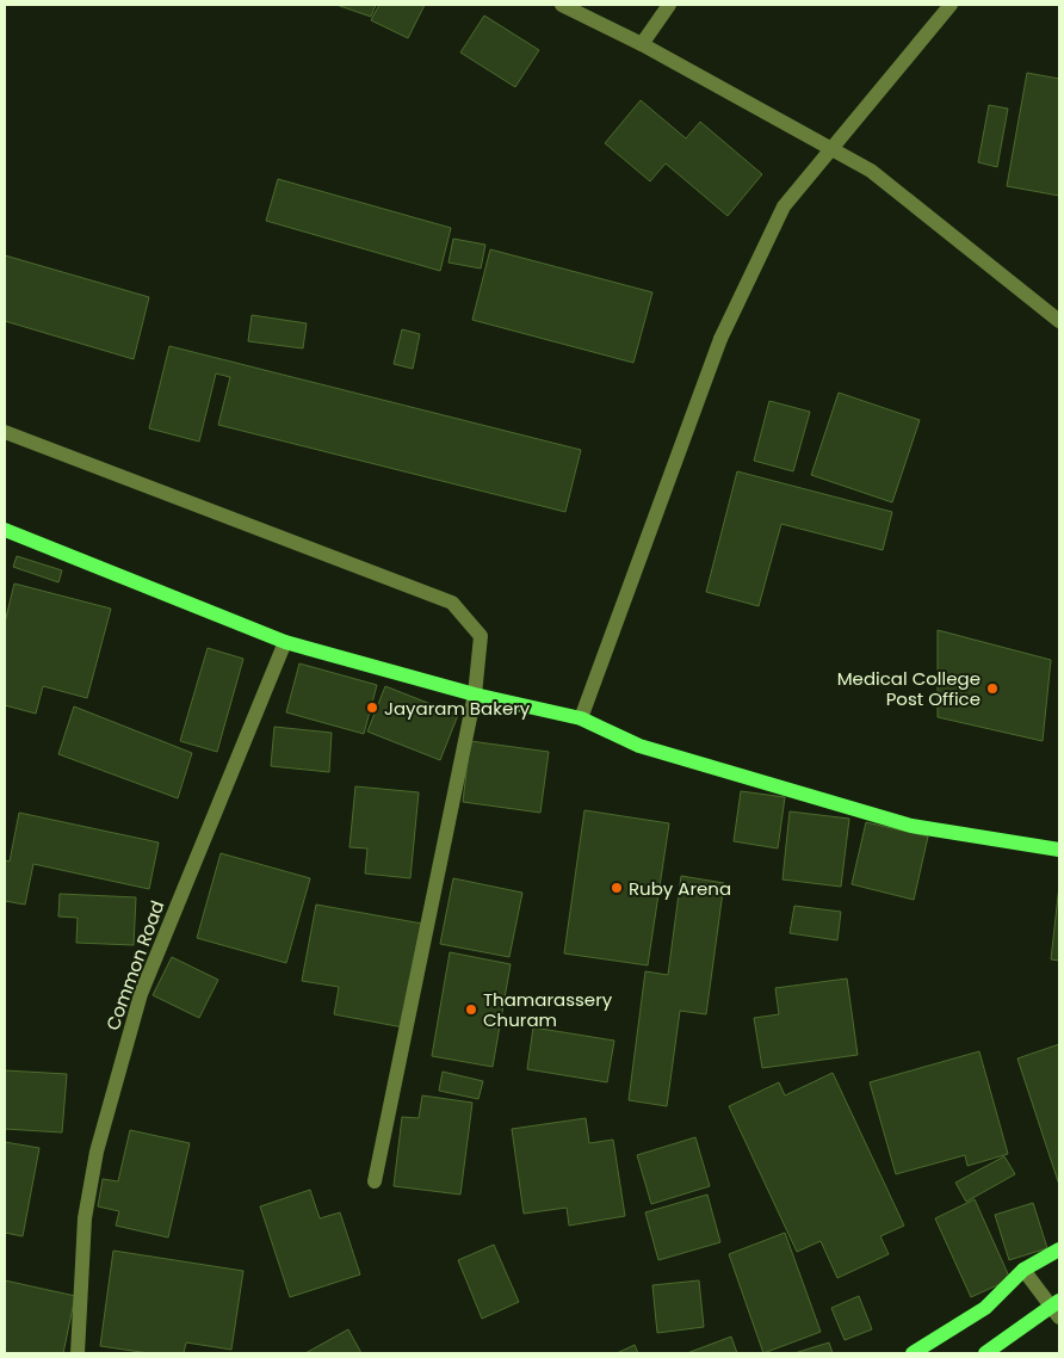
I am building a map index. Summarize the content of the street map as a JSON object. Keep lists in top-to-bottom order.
{
  "streets": {
    "street": ["Common Road"]
  },
  "places": [
    "Medical College Post Office",
    "Jayaram Bakery",
    "Ruby Arena",
    "Thamarassery Churam"
  ]
}
